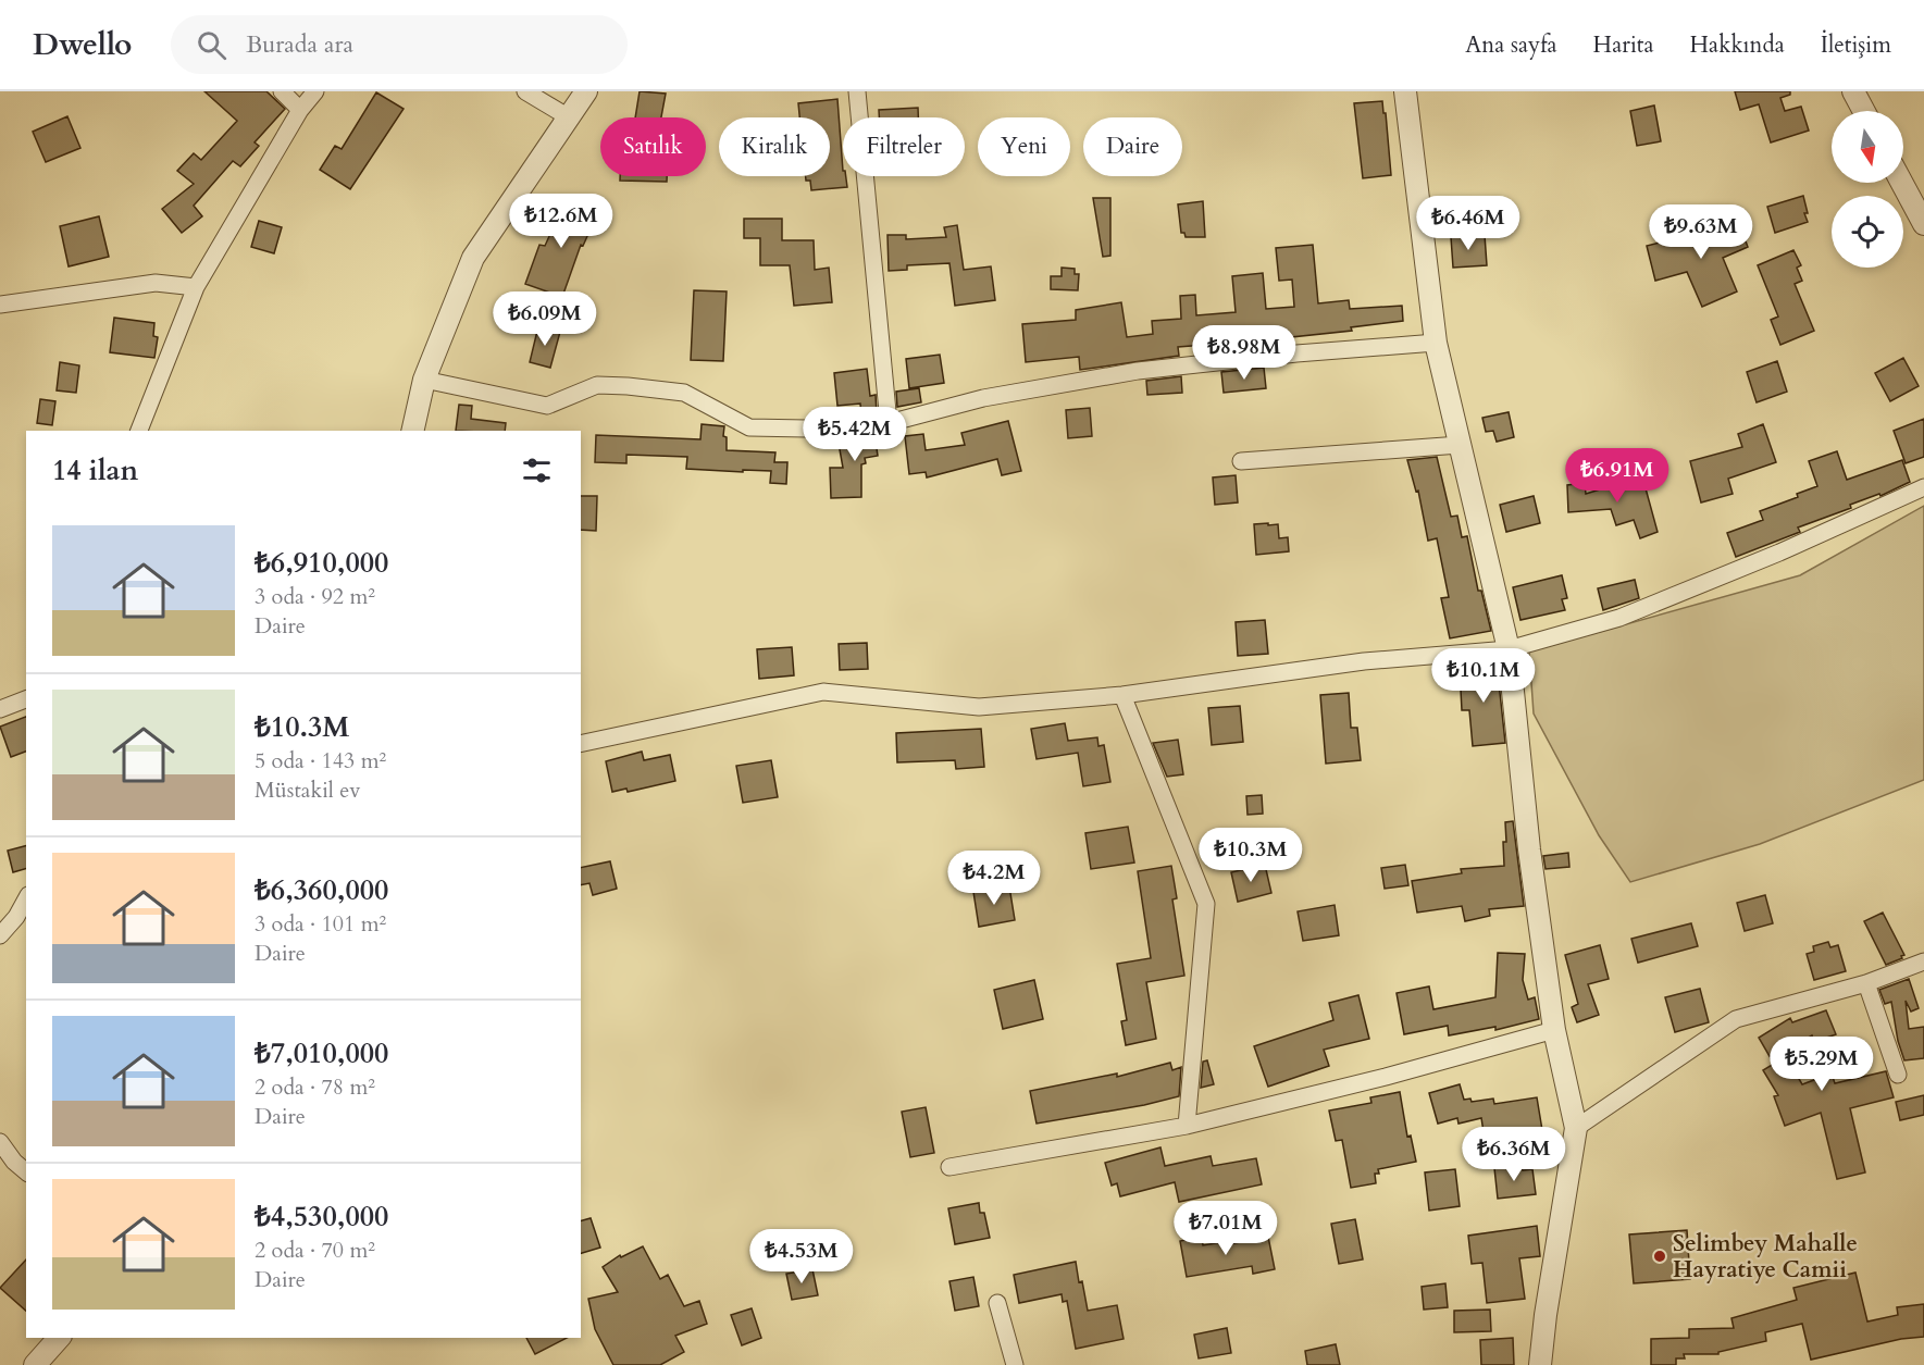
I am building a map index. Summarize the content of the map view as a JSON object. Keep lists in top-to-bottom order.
{
  "places": ["Selimbey Mahalle Hayratiye Camii"],
  "north": "bottom",
  "page": {
    "header": "Dwello",
    "search": "Burada ara",
    "nav": [
      "Ana sayfa",
      "Harita",
      "Hakkında",
      "İletişim"
    ],
    "chip": [
      "Satılık",
      "Kiralık",
      "Filtreler",
      "Yeni",
      "Daire"
    ],
    "price": [
      "₺12.6M",
      "₺6.46M",
      "₺9.63M",
      "₺6.09M",
      "₺8.98M",
      "₺5.42M",
      "₺6.91M",
      "₺10.1M",
      "₺10.3M",
      "₺4.2M",
      "₺5.29M",
      "₺6.36M",
      "₺7.01M",
      "₺4.53M"
    ],
    "heading": "14 ilan",
    "list": [
      {
        "name": "₺6,910,000",
        "note": "3 oda · 92 m² · Daire"
      },
      {
        "name": "₺10.3M",
        "note": "5 oda · 143 m² · Müstakil ev"
      },
      {
        "name": "₺6,360,000",
        "note": "3 oda · 101 m² · Daire"
      },
      {
        "name": "₺7,010,000",
        "note": "2 oda · 78 m² · Daire"
      },
      {
        "name": "₺4,530,000",
        "note": "2 oda · 70 m² · Daire"
      }
    ]
  }
}
